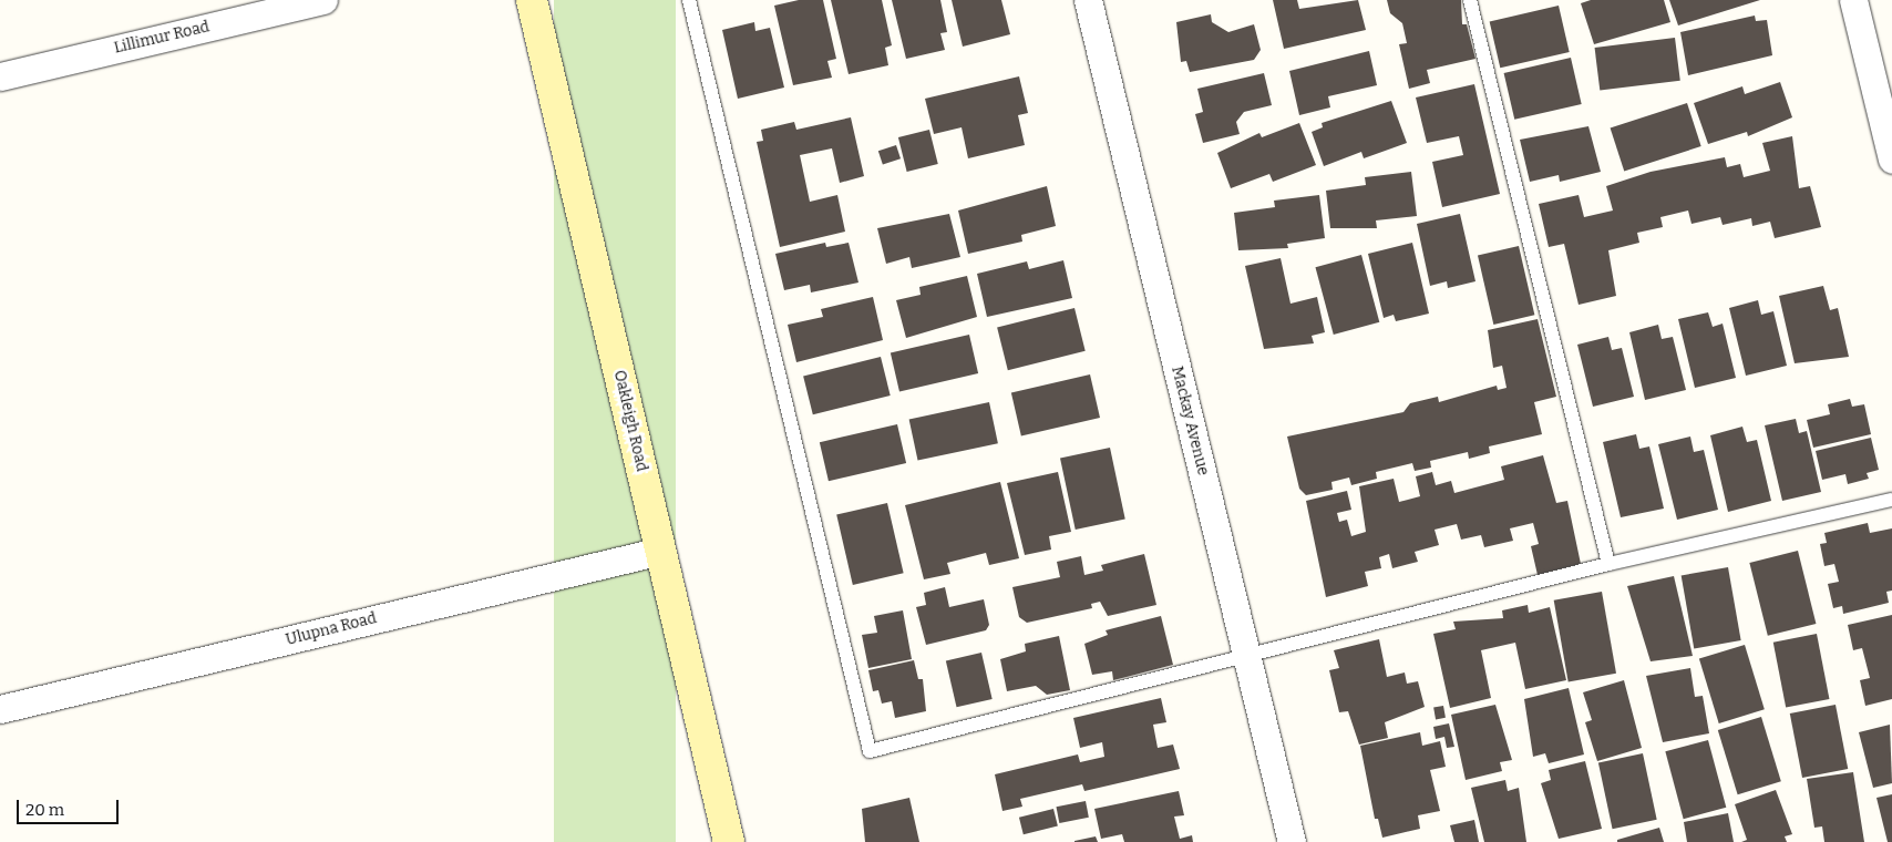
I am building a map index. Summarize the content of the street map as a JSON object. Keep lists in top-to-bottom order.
{
  "streets": {
    "street": [
      "Lillimur Road",
      "Oakleigh Road",
      "Mackay Avenue",
      "Ulupna Road"
    ]
  },
  "crossings": [
    ["Oakleigh Road", "Ulupna Road"]
  ],
  "scale_bar": "20 m"
}
